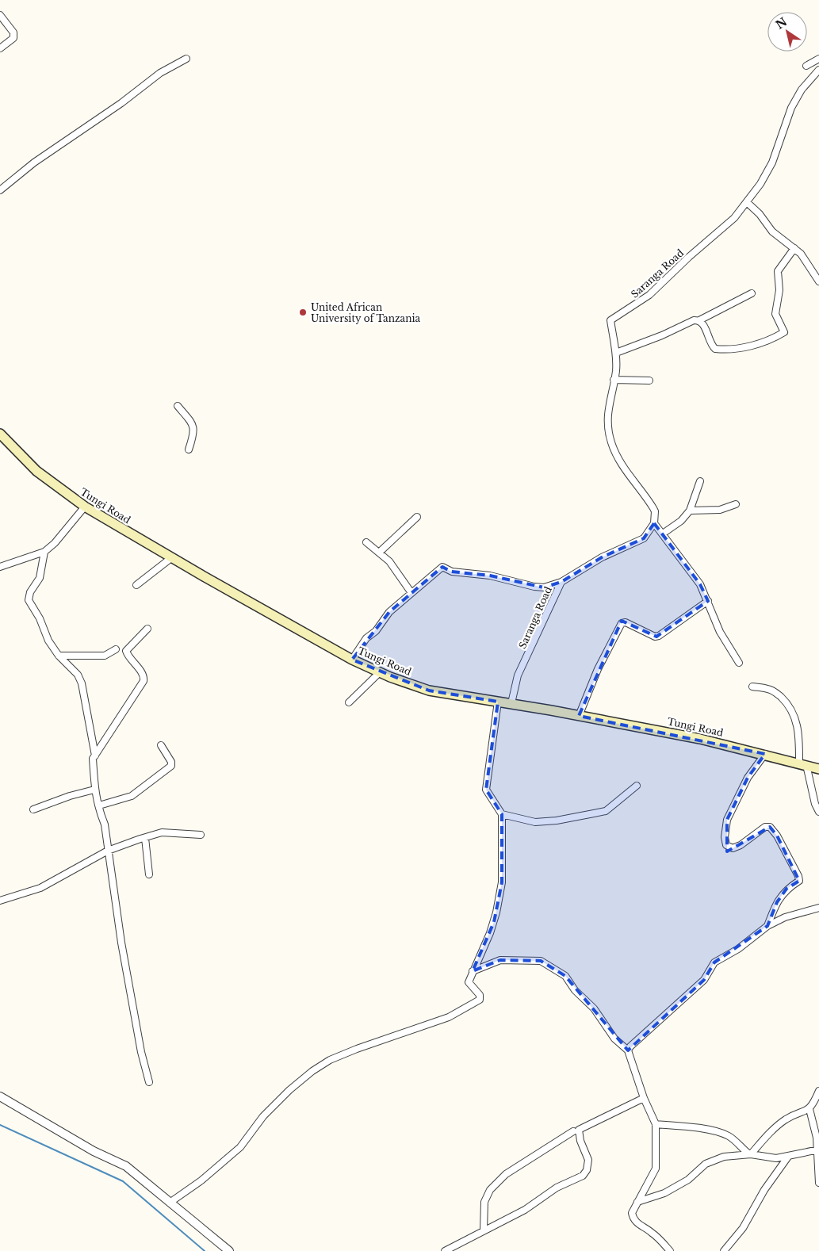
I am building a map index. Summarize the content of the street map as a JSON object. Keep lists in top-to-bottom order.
{
  "streets": {
    "main road": ["Tungi Road"],
    "street": ["Saranga Road"]
  },
  "crossings": [
    ["Saranga Road", "Tungi Road"]
  ],
  "places": ["United African University of Tanzania"],
  "north": "top left"
}
